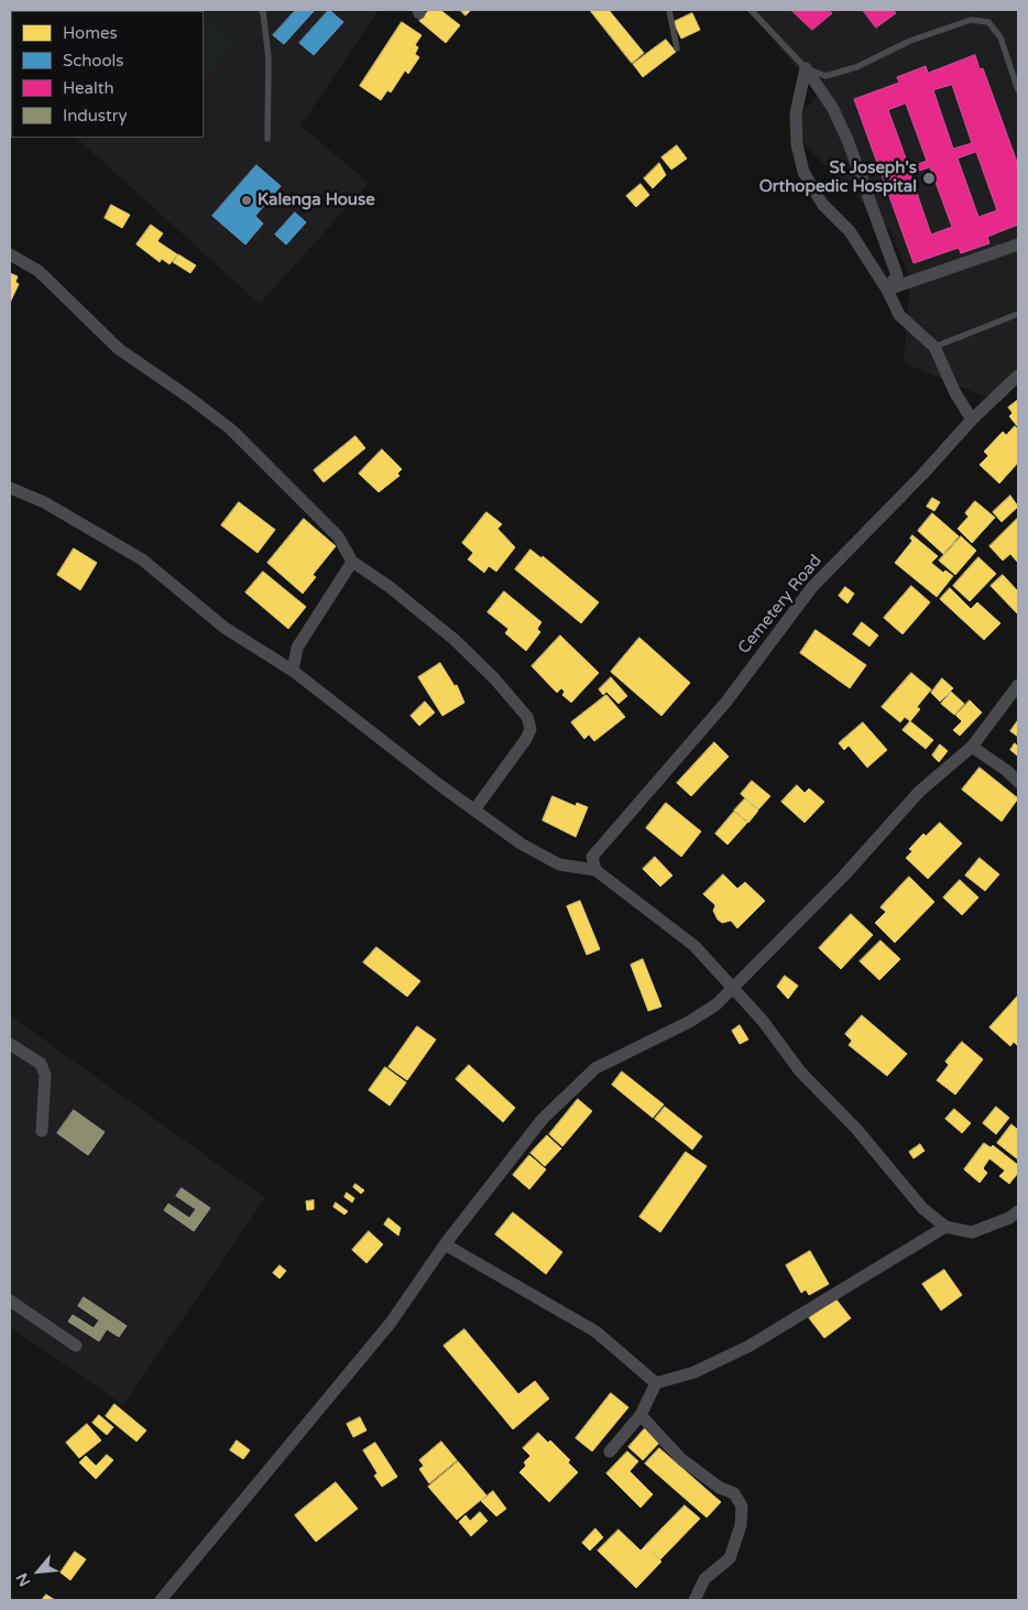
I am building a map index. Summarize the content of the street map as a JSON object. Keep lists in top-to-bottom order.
{
  "streets": {
    "street": ["Cemetery Road"]
  },
  "places": ["St Joseph's Orthopedic Hospital", "Kalenga House"],
  "legend": [
    "Homes",
    "Schools",
    "Health",
    "Industry"
  ],
  "north": "bottom left"
}
